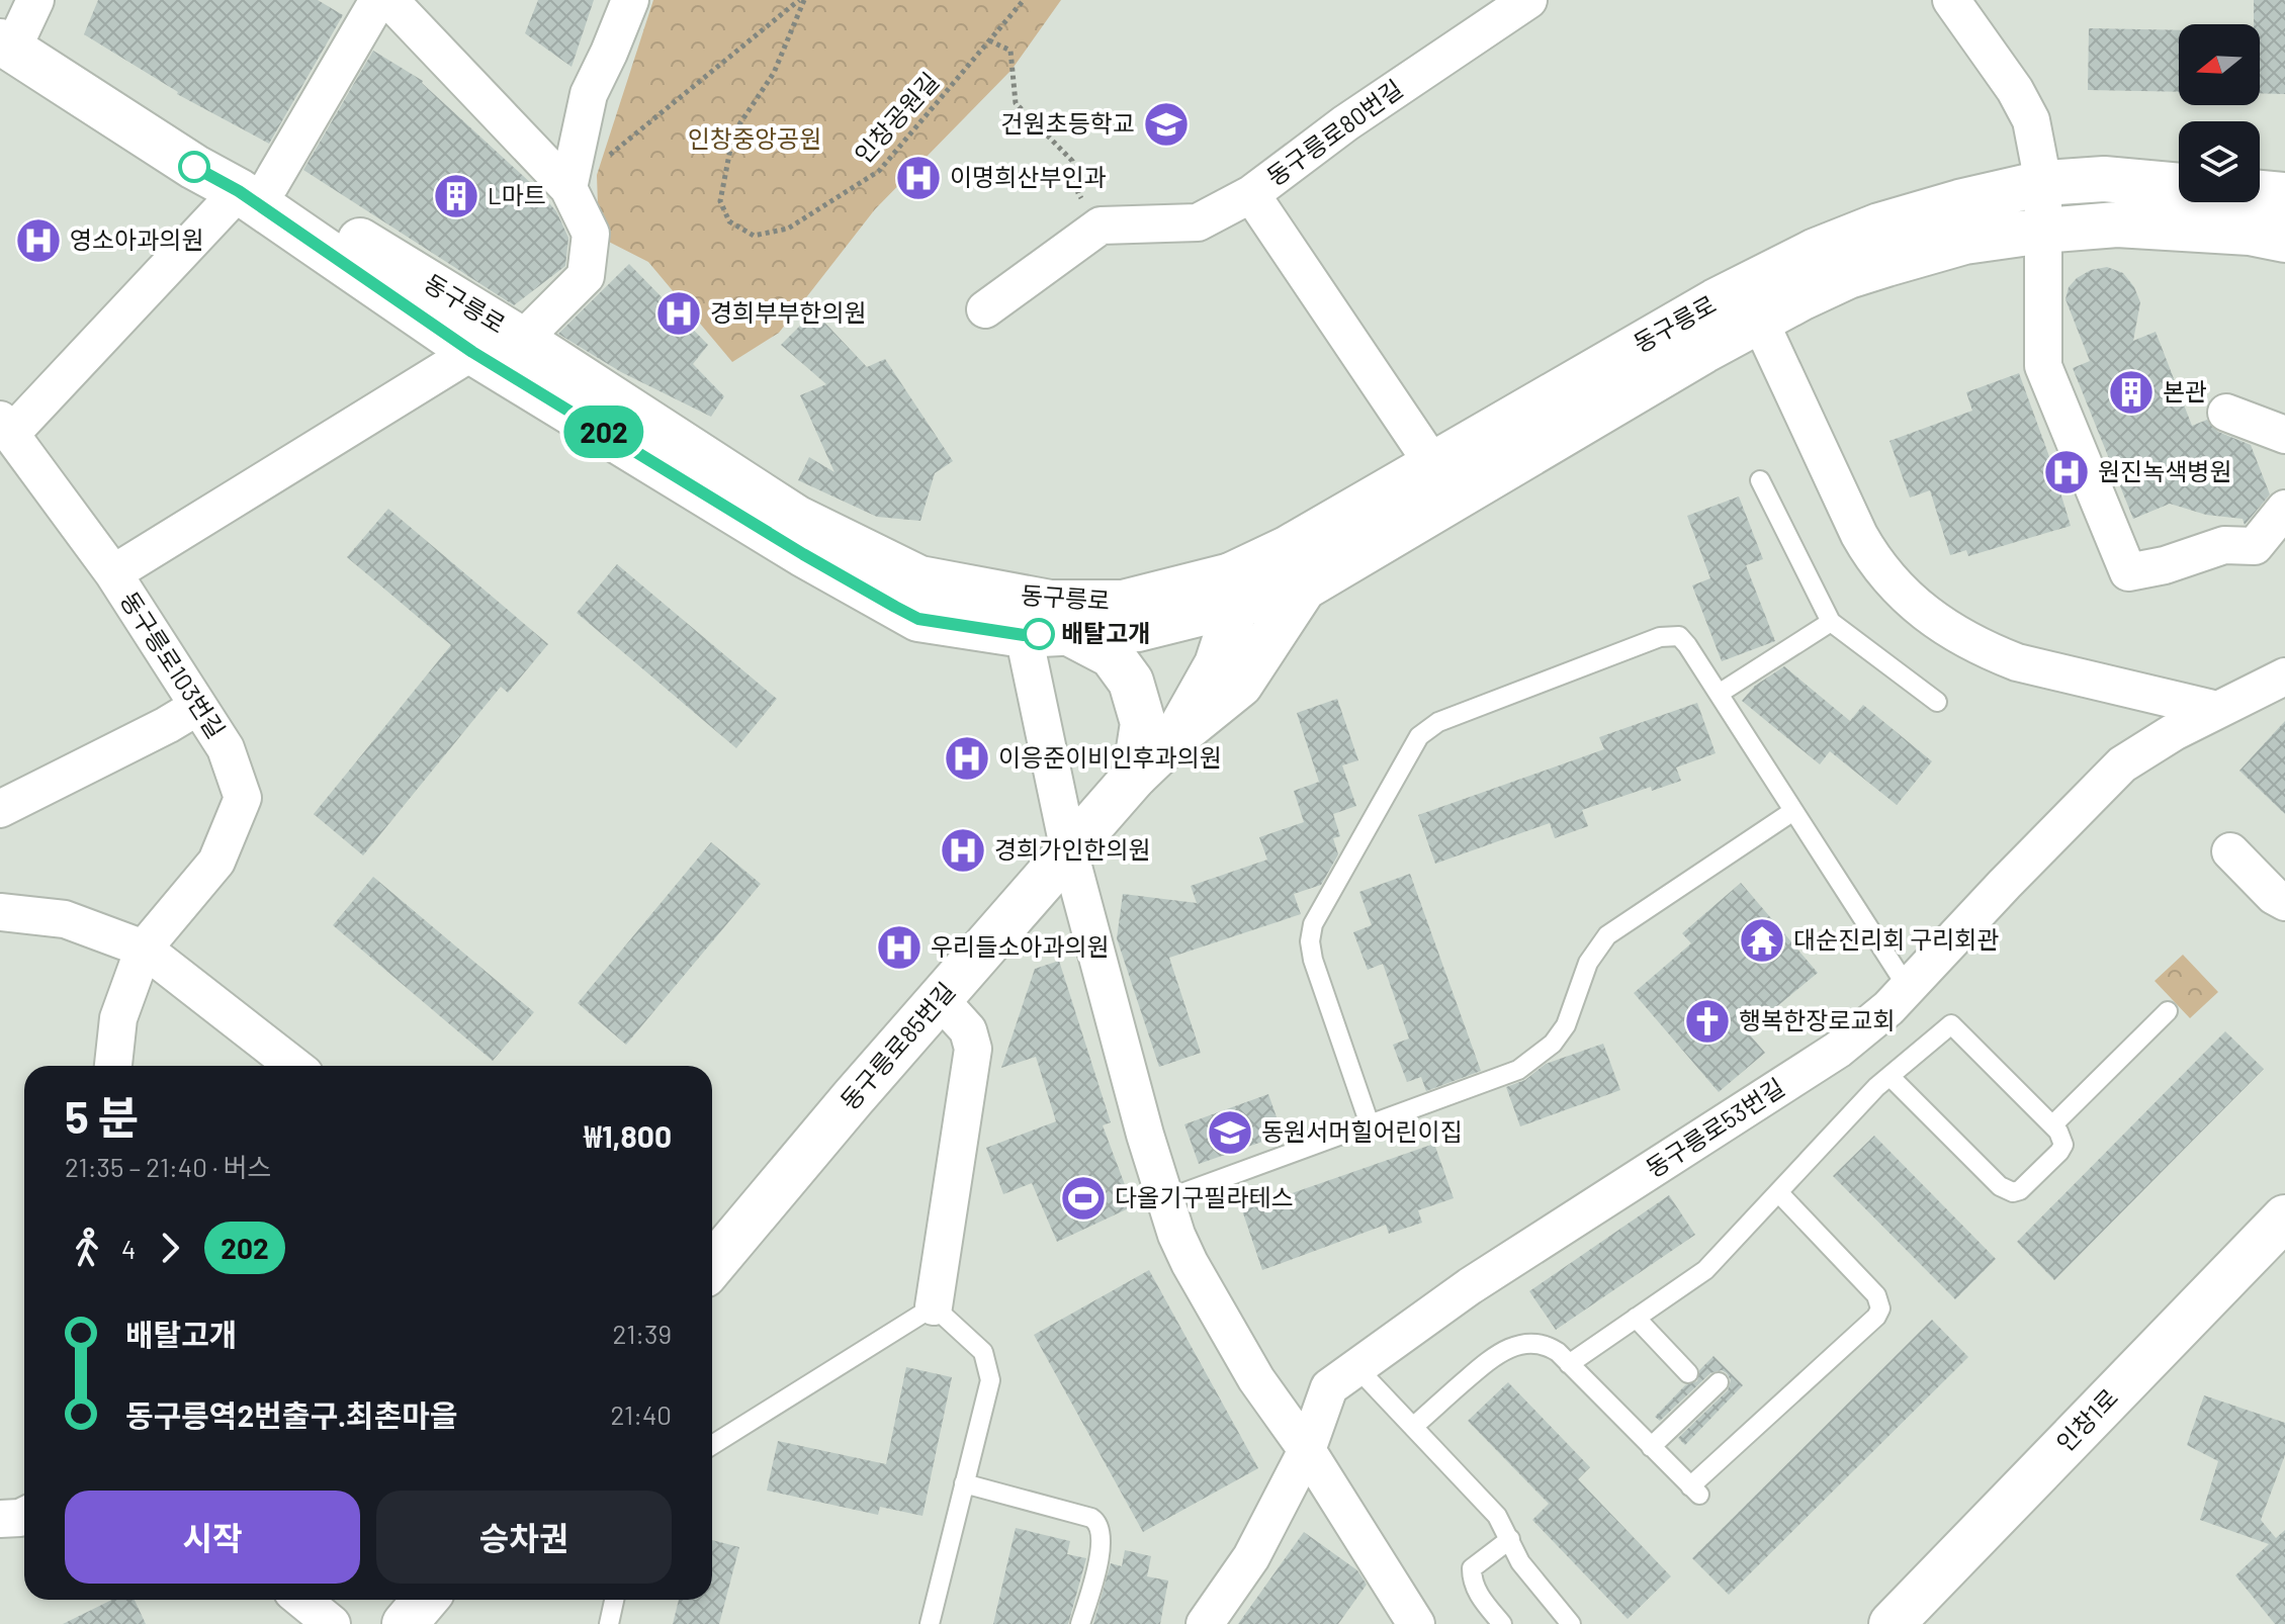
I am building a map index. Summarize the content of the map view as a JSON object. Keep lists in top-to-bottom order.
{
  "streets": {
    "main road": ["동구릉로", "동구릉로85번길", "인창1로"],
    "street": ["동구릉로80번길", "동구릉로103번길", "동구릉로53번길"],
    "path": ["인창공원길"]
  },
  "crossings": [
    ["동구릉로80번길", "동구릉로"],
    ["동구릉로", "동구릉로103번길"],
    ["동구릉로", "동구릉로85번길"]
  ],
  "parks": ["인창중앙공원"],
  "places": {
    "school or university": ["건원초등학교", "동원서머힐어린이집"],
    "hospital": [
      "이명희산부인과",
      "영소아과의원",
      "경희부부한의원",
      "원진녹색병원",
      "이응준이비인후과의원",
      "경희가인한의원",
      "우리들소아과의원"
    ],
    "building": ["L마트", "본관"],
    "other": ["배탈고개"],
    "temple": ["대순진리회 구리회관"],
    "church": ["행복한장로교회"],
    "sports": ["다올기구필라테스"]
  },
  "lines": ["bus line 202"],
  "north": "left",
  "page": {
    "on_map": "202",
    "heading": ["5 분", "21:35 – 21:40 · 버스", "₩1,800"],
    "legs": ["4", "202"],
    "list": [
      {
        "name": "배탈고개",
        "value": "21:39"
      },
      {
        "name": "동구릉역2번출구.최촌마을",
        "value": "21:40"
      }
    ],
    "buttons": ["시작", "승차권"]
  }
}
